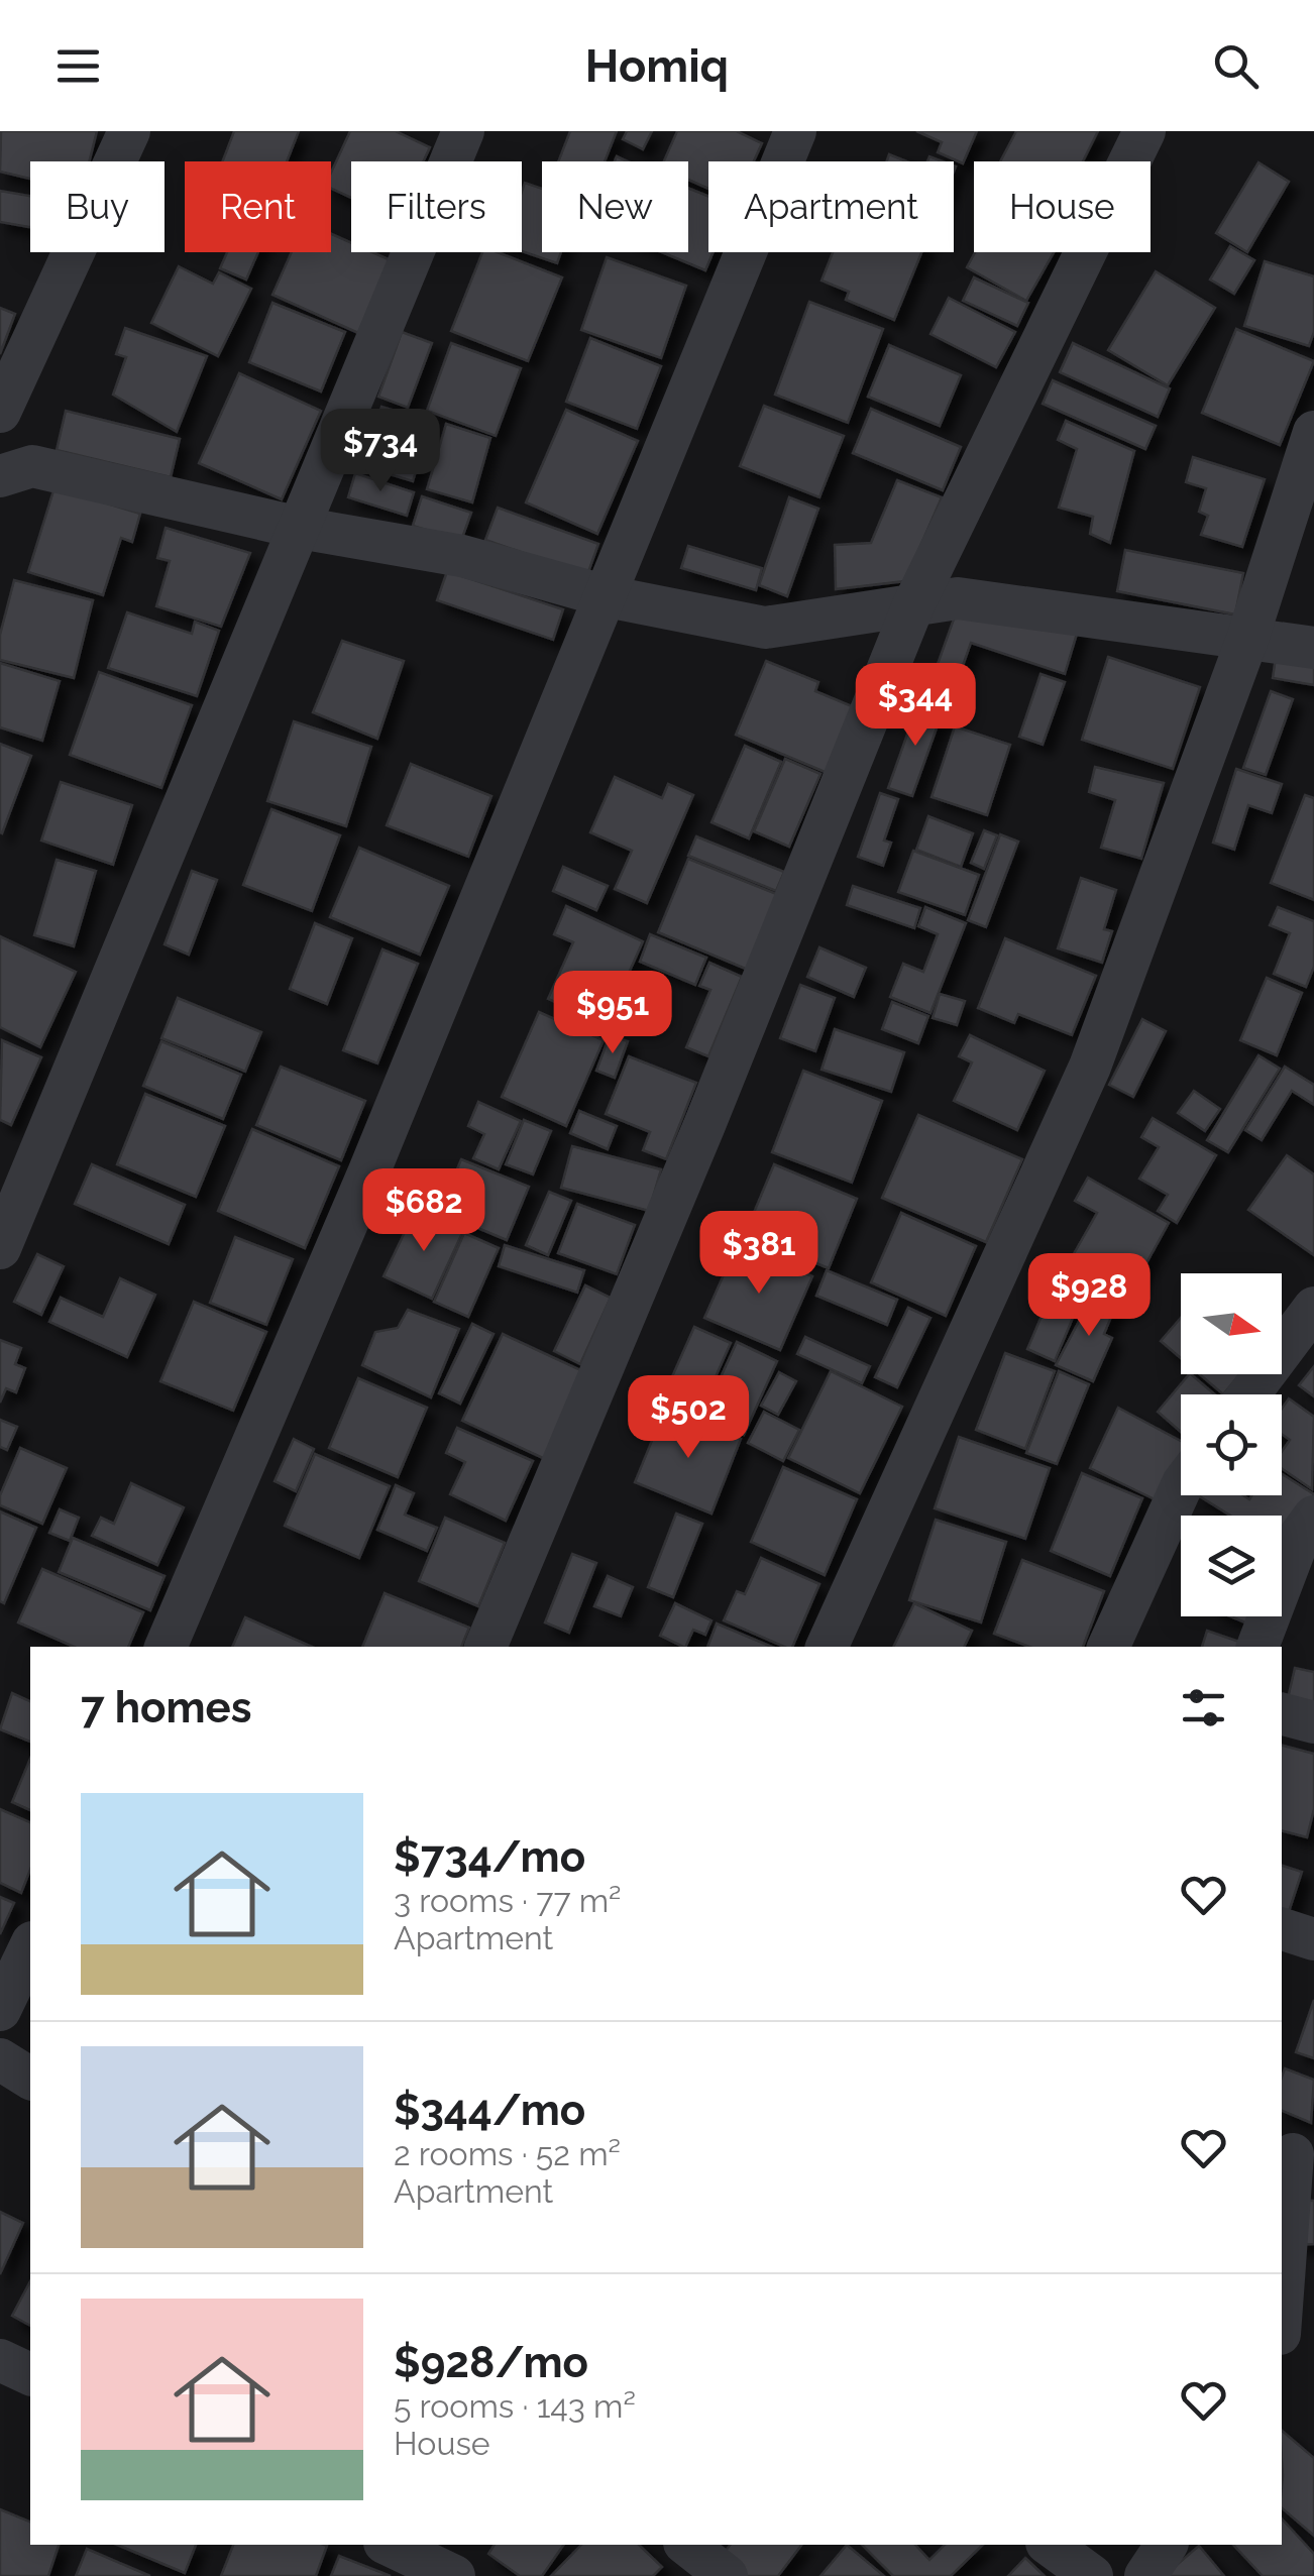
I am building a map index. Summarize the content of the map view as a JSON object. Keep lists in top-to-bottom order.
{
  "north": "right",
  "page": {
    "header": "Homiq",
    "chip": [
      "Buy",
      "Rent",
      "Filters",
      "New",
      "Apartment",
      "House"
    ],
    "price": [
      "$734",
      "$344",
      "$951",
      "$682",
      "$381",
      "$928",
      "$502"
    ],
    "heading": "7 homes",
    "list": [
      {
        "name": "$734/mo",
        "note": "3 rooms · 77 m² · Apartment"
      },
      {
        "name": "$344/mo",
        "note": "2 rooms · 52 m² · Apartment"
      },
      {
        "name": "$928/mo",
        "note": "5 rooms · 143 m² · House"
      }
    ]
  }
}
